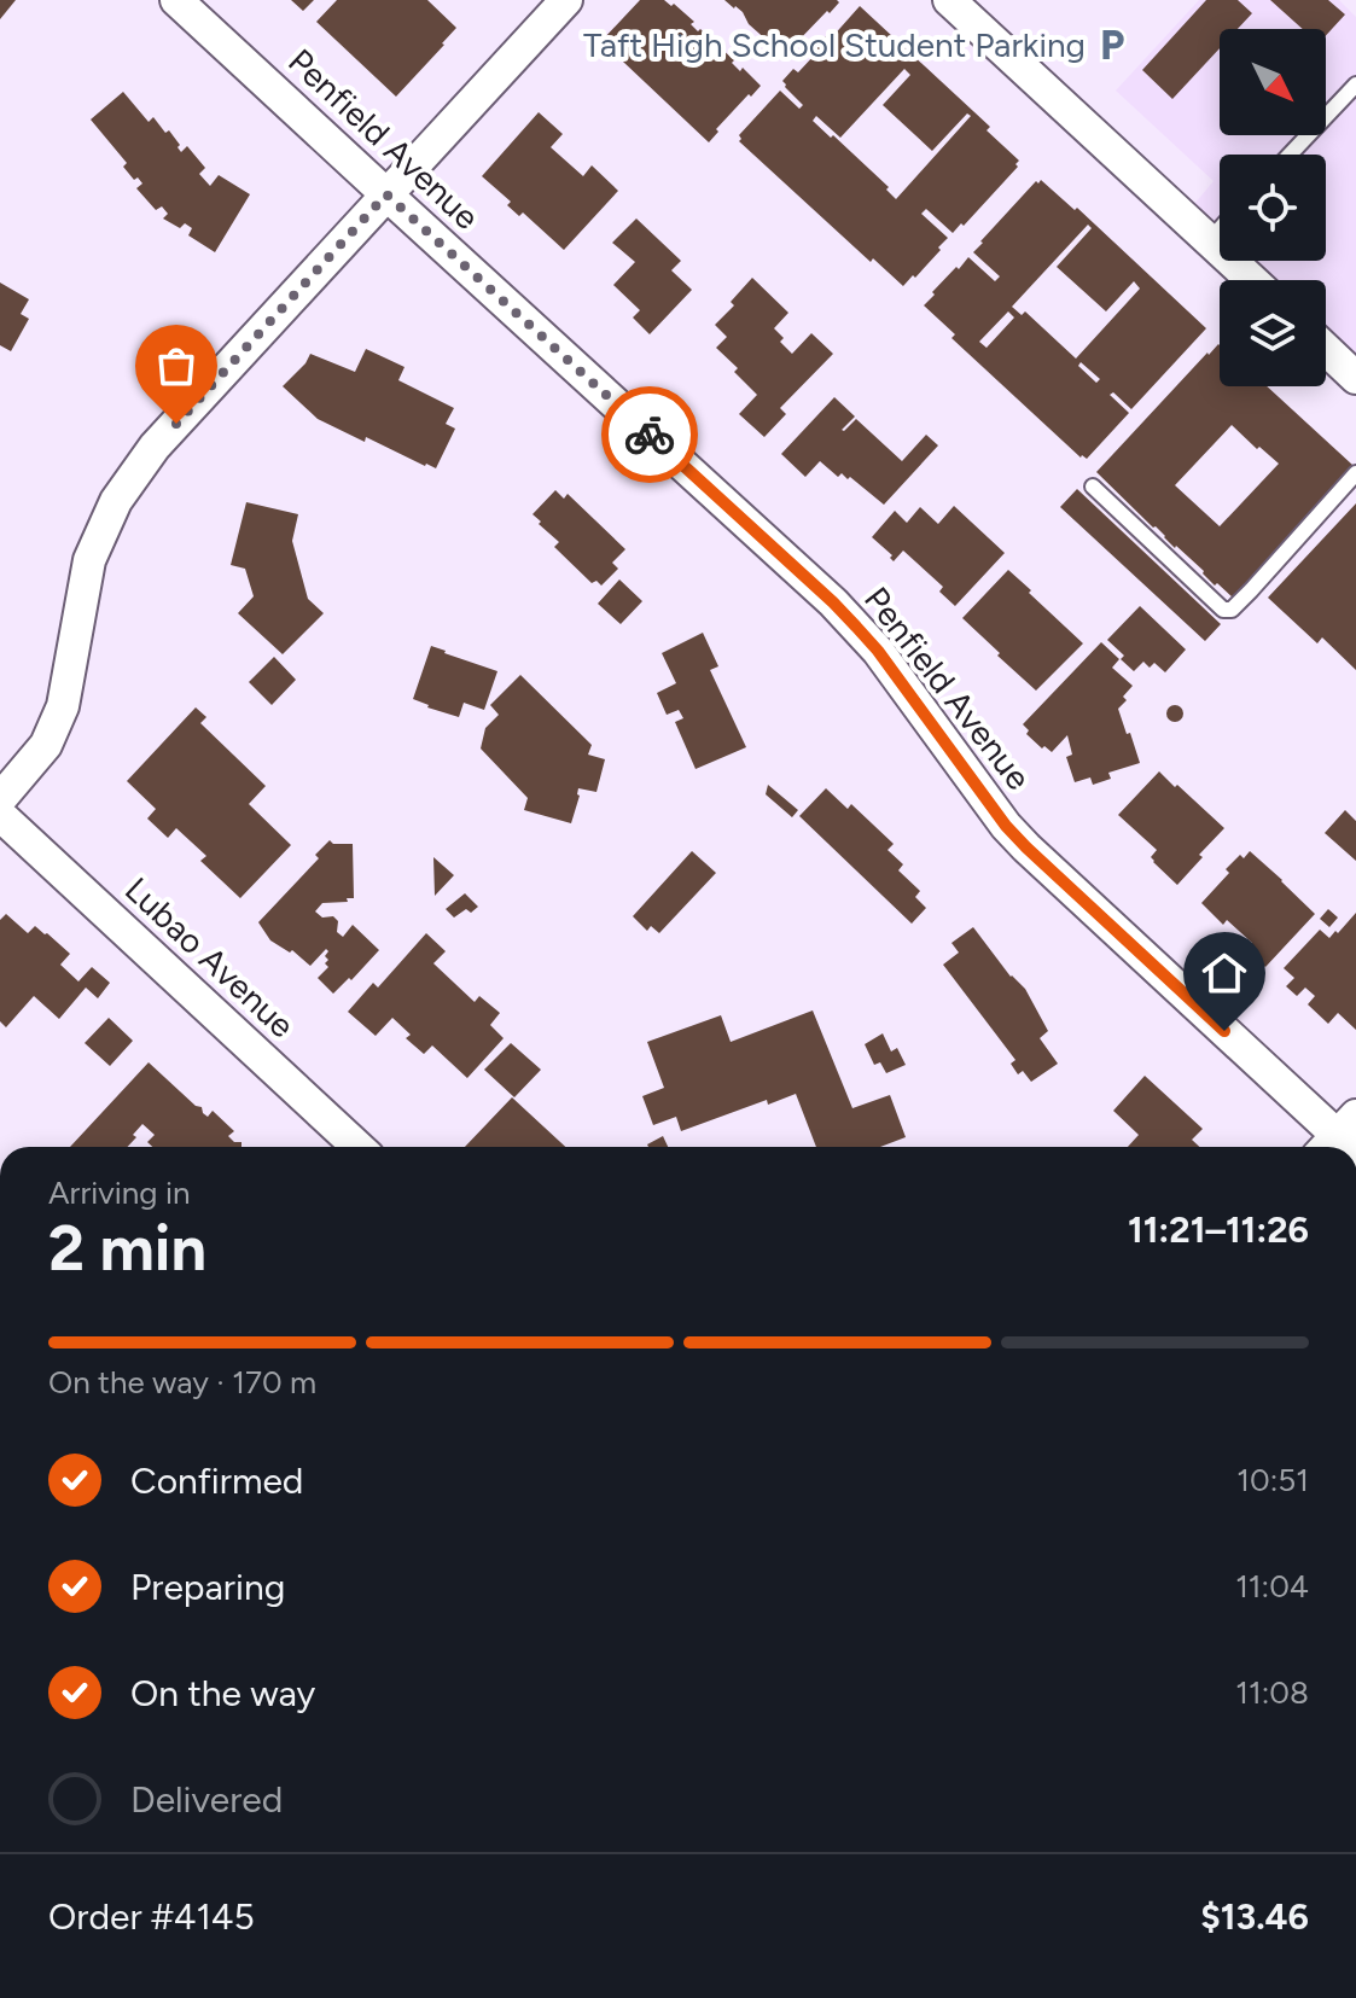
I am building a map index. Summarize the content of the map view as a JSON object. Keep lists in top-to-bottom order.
{
  "streets": {
    "street": ["Penfield Avenue", "Lubao Avenue"]
  },
  "places": {
    "parking": ["Taft High School Student Parking"]
  },
  "north": "bottom right",
  "page": {
    "heading": ["2 min", "Arriving in", "11:21–11:26"],
    "panel": ["Order #4145", "$13.46"],
    "bar": "On the way · 170 m",
    "list": [
      ["Confirmed", "10:51"],
      ["Preparing", "11:04"],
      ["On the way", "11:08"],
      "Delivered"
    ]
  }
}
